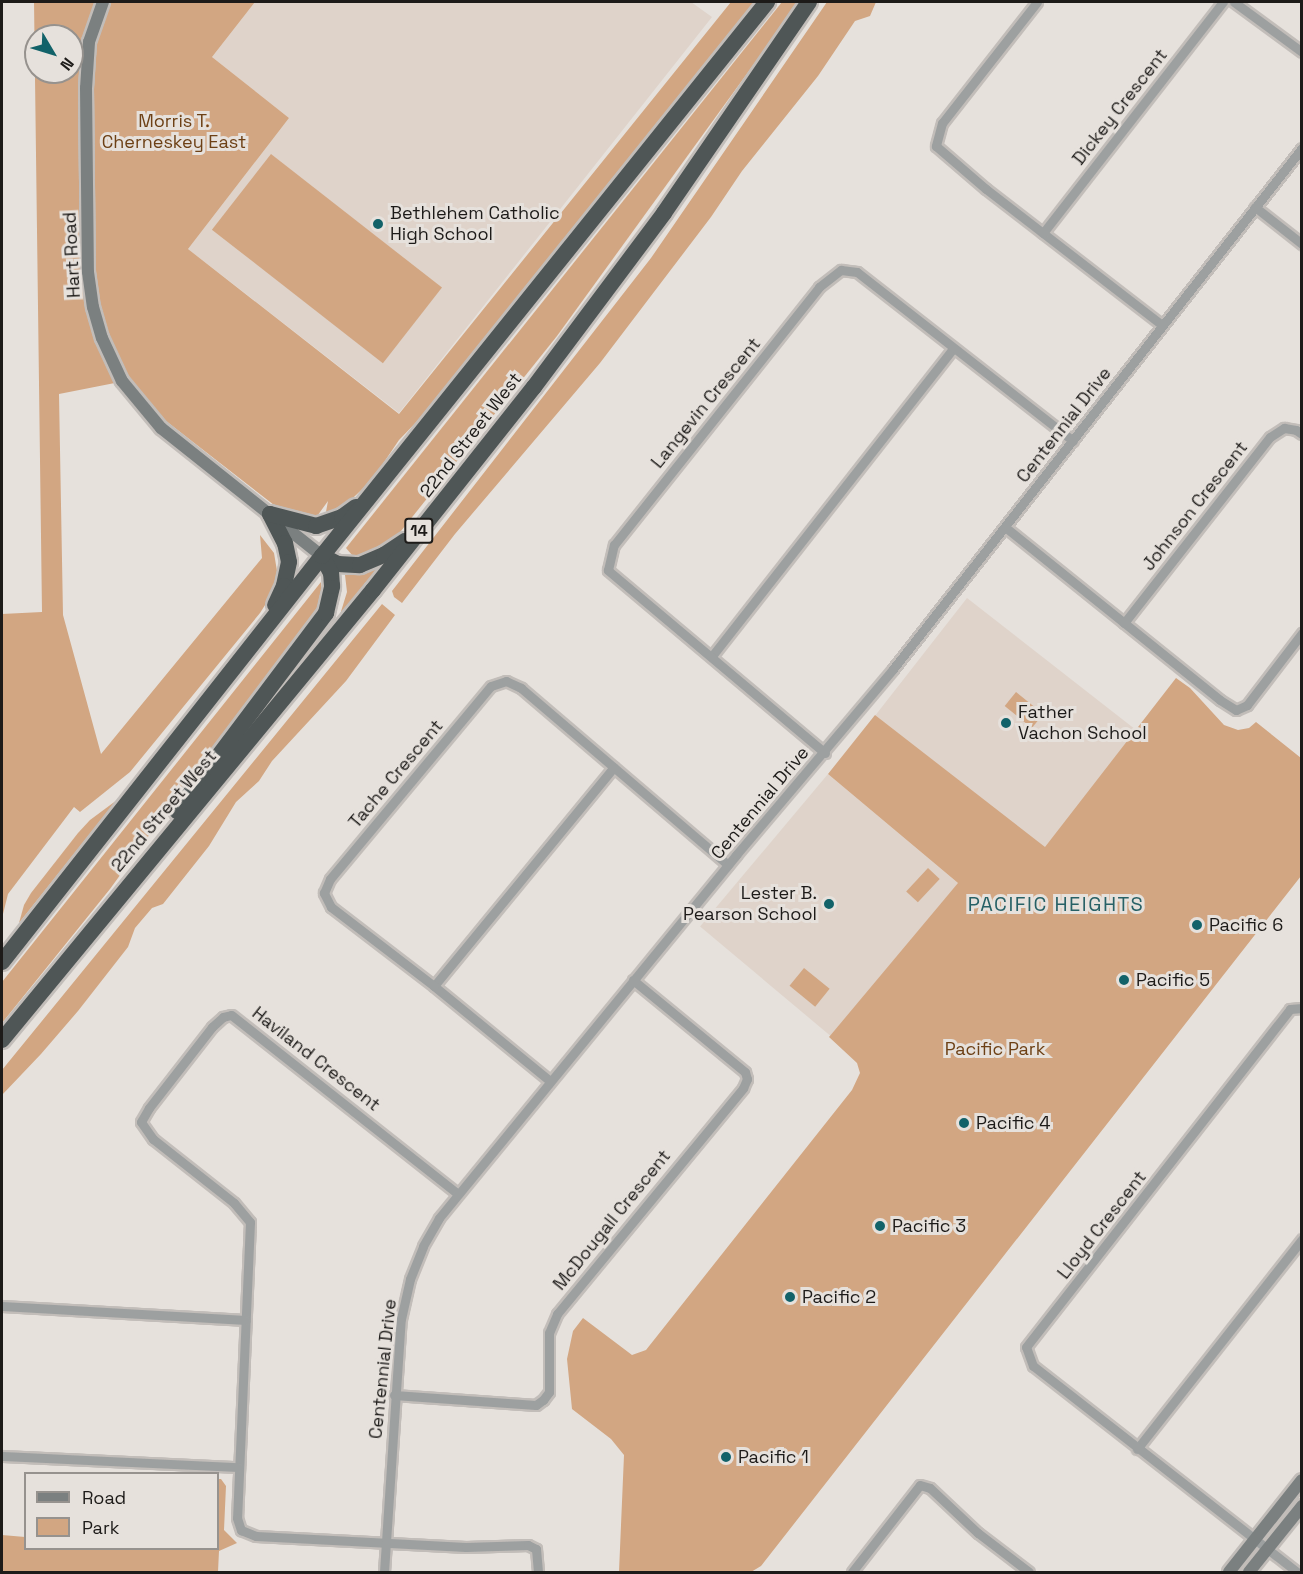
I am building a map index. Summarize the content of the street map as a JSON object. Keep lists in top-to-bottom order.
{
  "streets": {
    "highway": ["22nd Street West", "14"],
    "street": [
      "Dickey Crescent",
      "Hart Road",
      "Langevin Crescent",
      "Centennial Drive",
      "Johnson Crescent",
      "Tache Crescent",
      "Haviland Crescent",
      "McDougall Crescent",
      "Lloyd Crescent"
    ]
  },
  "crossings": [
    ["Hart Road", "22nd Street West"],
    ["Langevin Crescent", "Centennial Drive"],
    ["Centennial Drive", "Tache Crescent"],
    ["Centennial Drive", "Haviland Crescent"],
    ["Centennial Drive", "McDougall Crescent"]
  ],
  "districts": ["PACIFIC HEIGHTS"],
  "parks": ["Morris T. Cherneskey East", "Pacific Park"],
  "places": [
    "Bethlehem Catholic High School",
    "Father Vachon School",
    "Lester B. Pearson School",
    "Pacific 6",
    "Pacific 5",
    "Pacific 4",
    "Pacific 3",
    "Pacific 2",
    "Pacific 1"
  ],
  "legend": ["Road", "Park"],
  "north": "bottom right"
}
